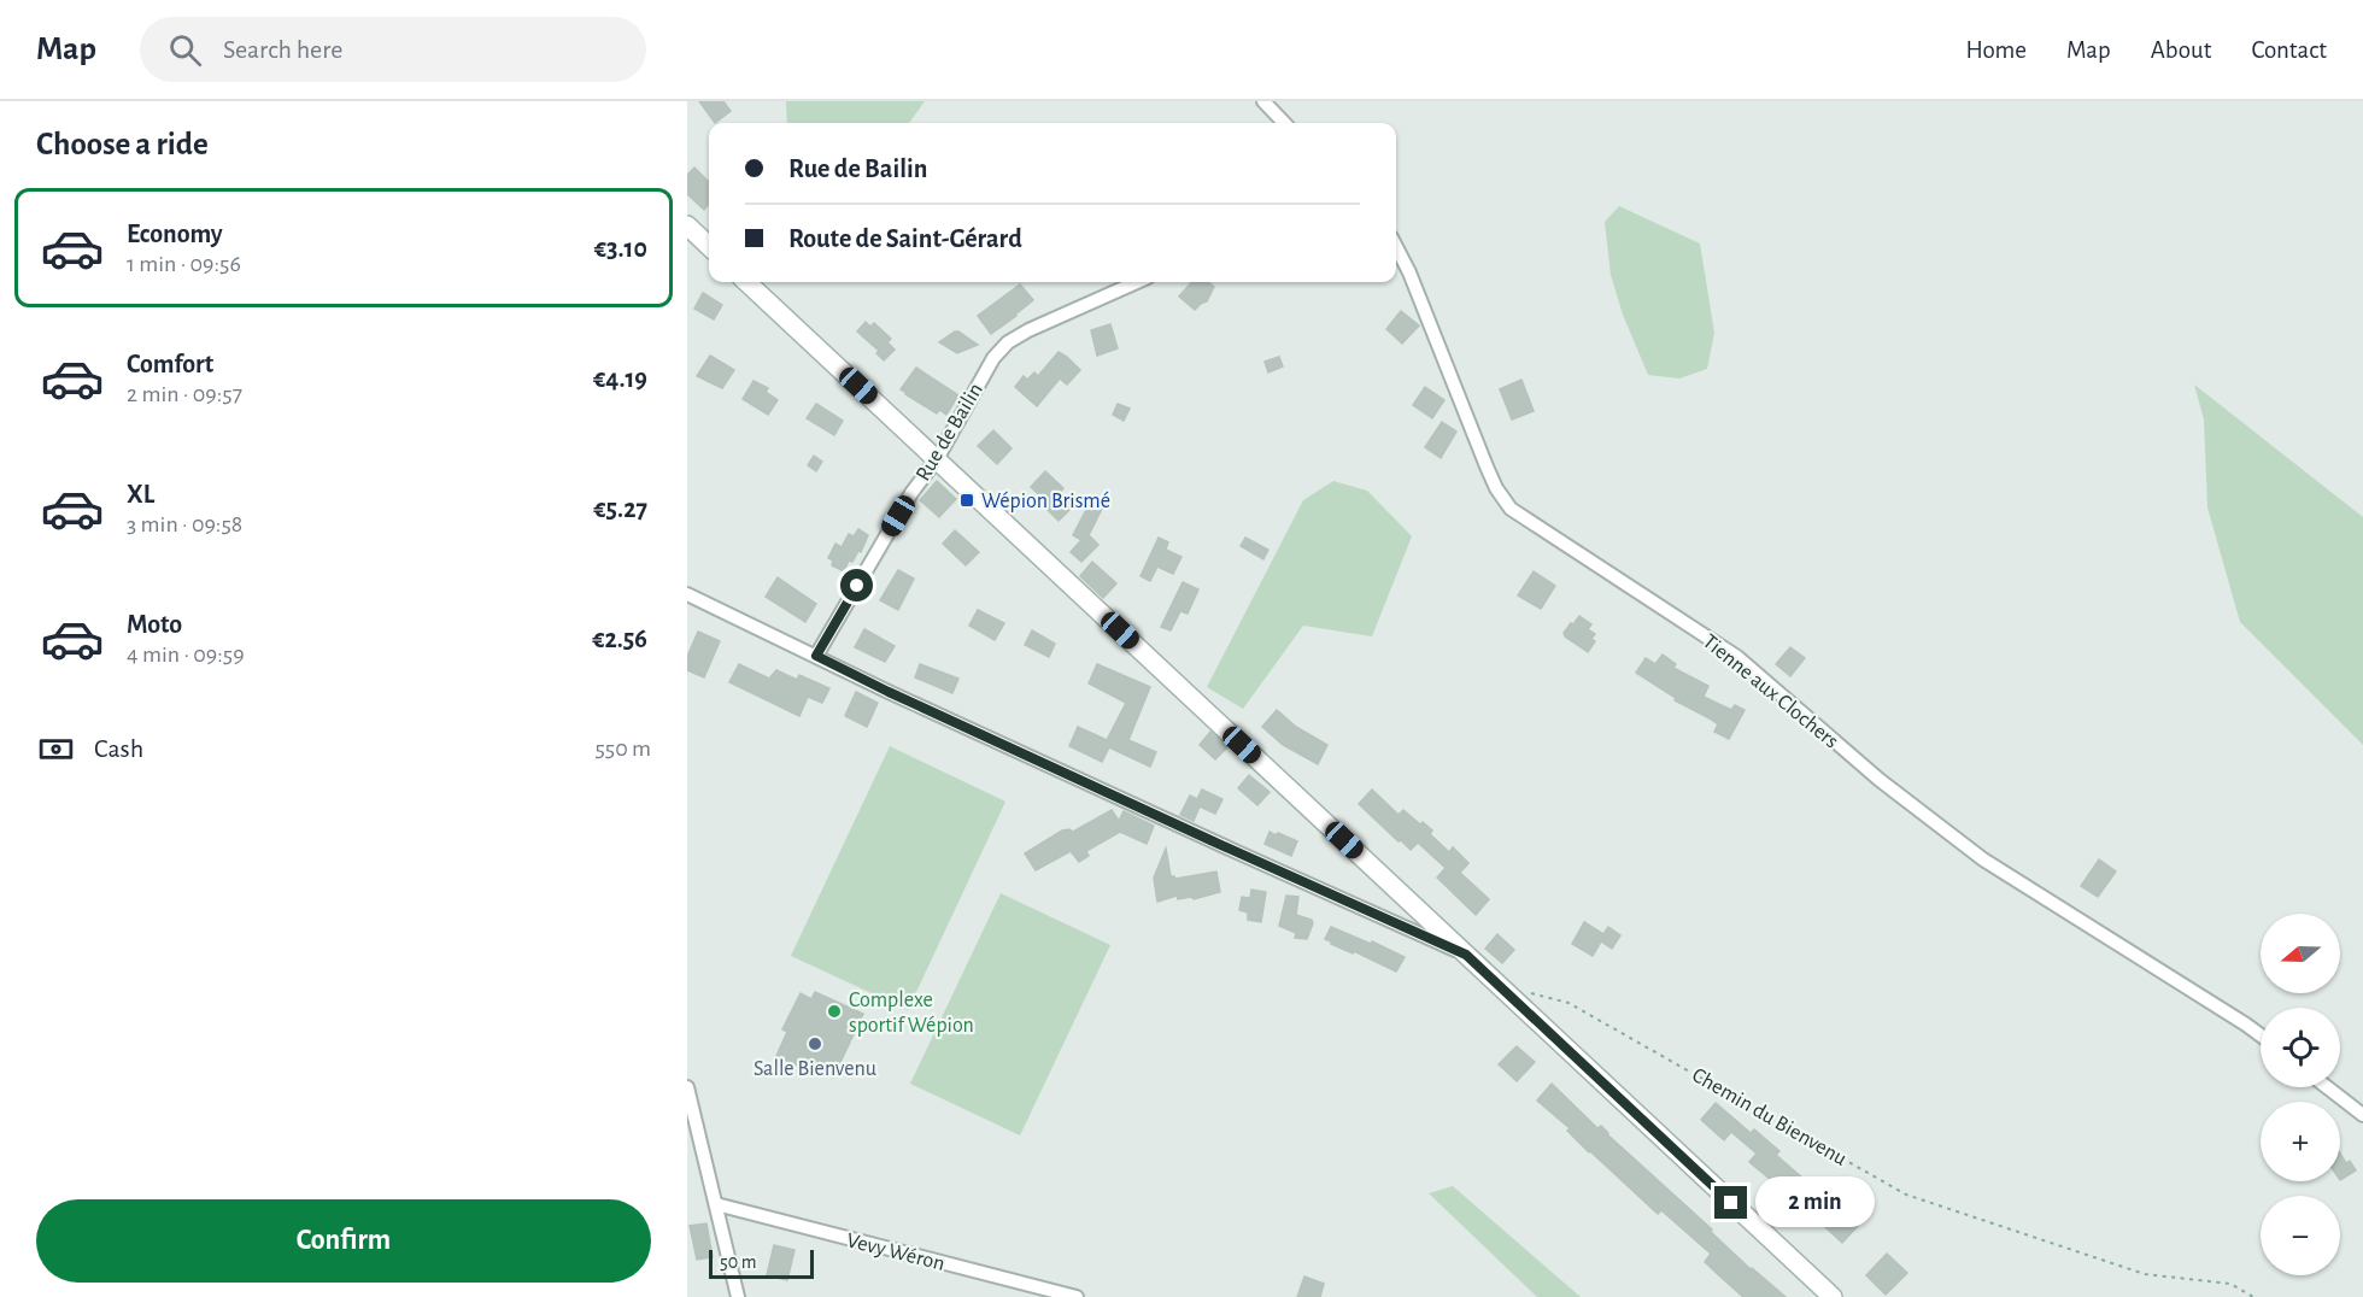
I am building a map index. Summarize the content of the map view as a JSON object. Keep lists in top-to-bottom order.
{
  "streets": {
    "street": ["Rue de Bailin", "Tienne aux Clochers", "Vevy Wéron"],
    "path": ["Chemin du Bienvenu"]
  },
  "places": {
    "transit": ["Wépion Brismé"],
    "other": ["Complexe sportif Wépion", "Salle Bienvenu"]
  },
  "scale_bar": "50 m",
  "north": "left",
  "page": {
    "header": "Map",
    "search": "Search here",
    "nav": [
      "Home",
      "Map",
      "About",
      "Contact"
    ],
    "heading": "Choose a ride",
    "banner": ["Rue de Bailin", "Route de Saint-Gérard"],
    "list": [
      {
        "name": "Economy",
        "note": "1 min · 09:56",
        "value": "€3.10"
      },
      {
        "name": "Comfort",
        "note": "2 min · 09:57",
        "value": "€4.19"
      },
      {
        "name": "XL",
        "note": "3 min · 09:58",
        "value": "€5.27"
      },
      {
        "name": "Moto",
        "note": "4 min · 09:59",
        "value": "€2.56"
      }
    ],
    "pay": ["Cash", "550 m"],
    "map_buttons": ["+", "−"],
    "bubble": "2 min",
    "buttons": "Confirm",
    "scale": "50 m"
  }
}
